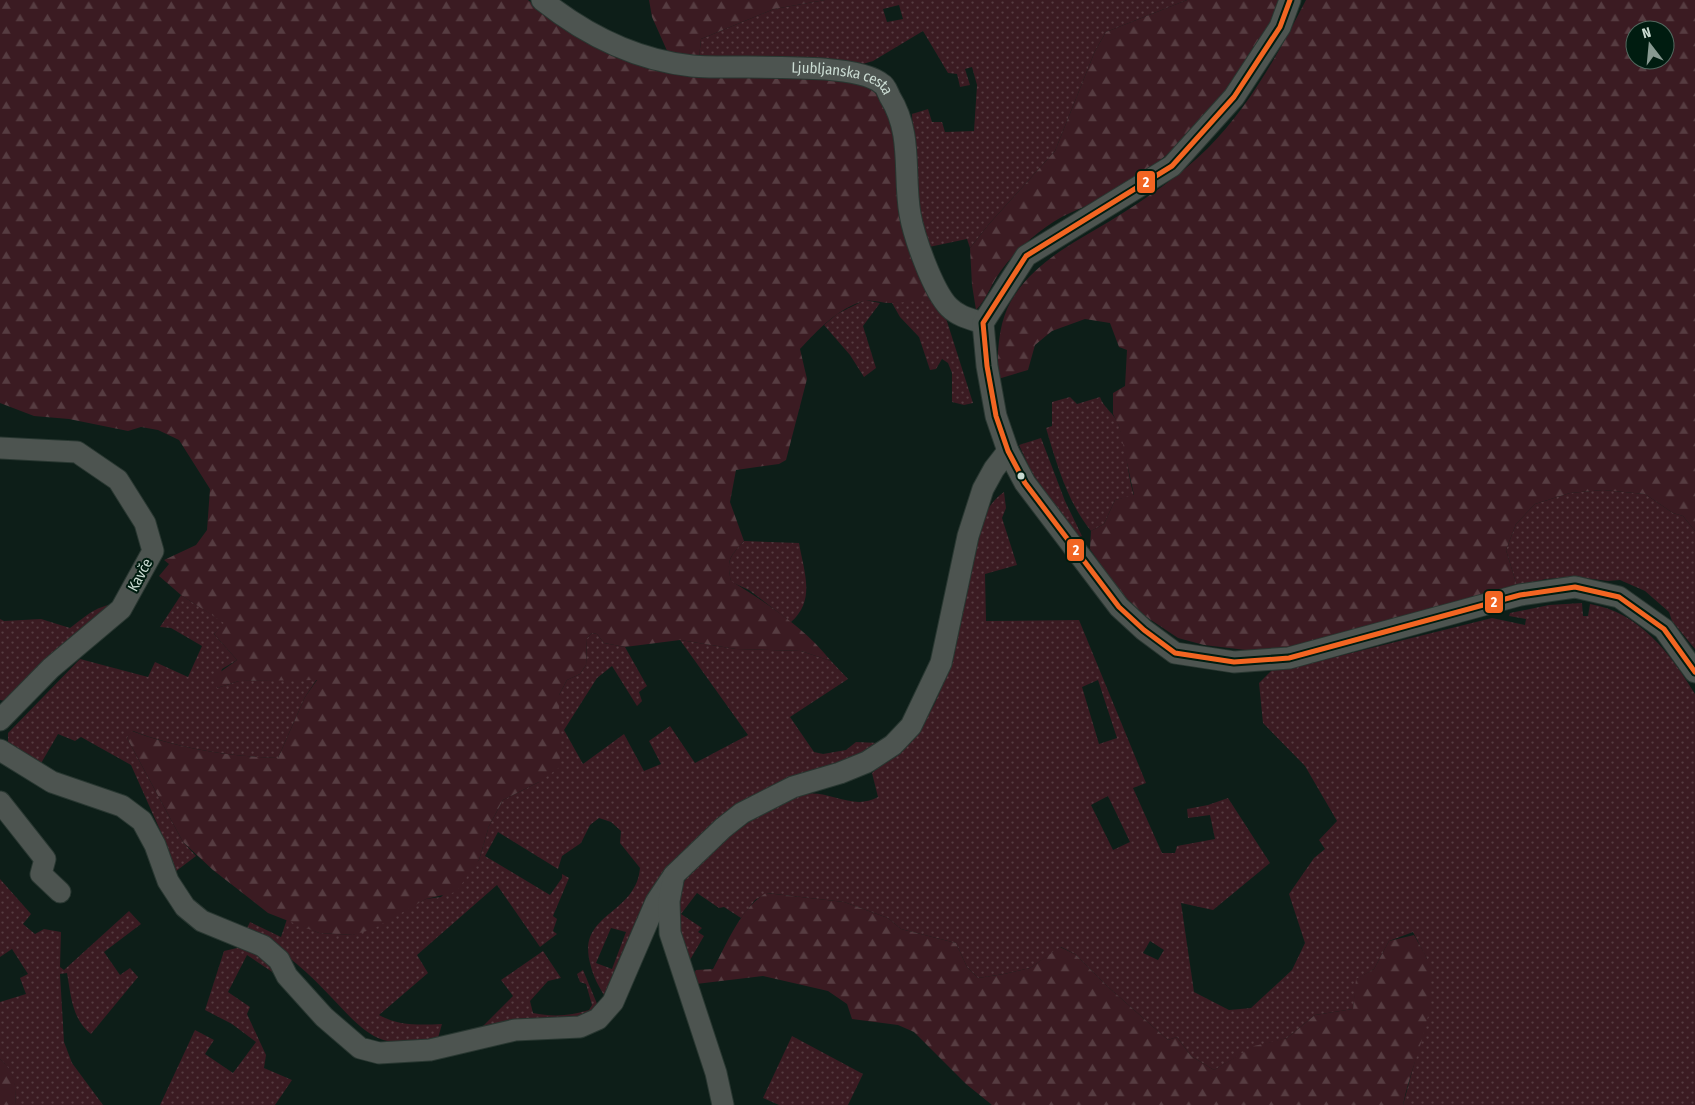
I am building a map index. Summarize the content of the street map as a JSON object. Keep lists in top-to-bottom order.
{
  "streets": {
    "street": ["Ljubljanska cesta", "Kavče"]
  },
  "lines": ["transit line 2"],
  "north": "top"
}
